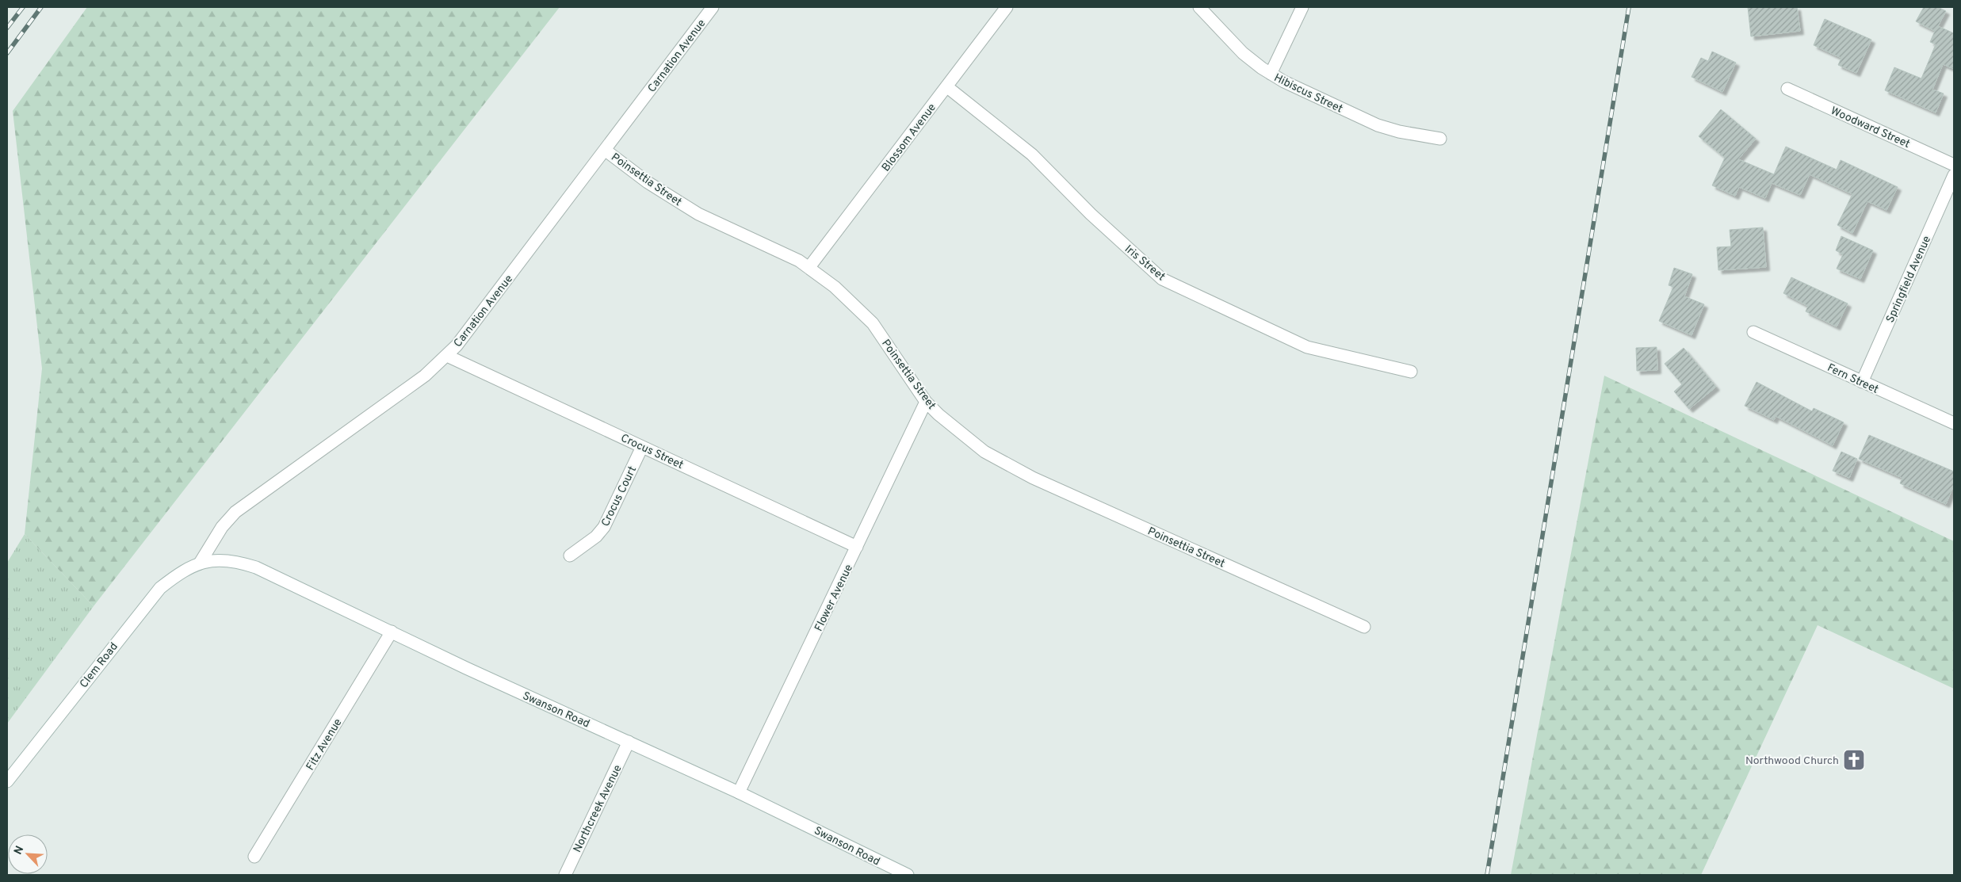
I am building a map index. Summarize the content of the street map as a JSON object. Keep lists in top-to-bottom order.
{
  "streets": {
    "street": [
      "Carnation Avenue",
      "Hibiscus Street",
      "Woodward Street",
      "Blossom Avenue",
      "Poinsettia Street",
      "Iris Street",
      "Springfield Avenue",
      "Fern Street",
      "Crocus Street",
      "Crocus Court",
      "Flower Avenue",
      "Clem Road",
      "Swanson Road",
      "Fitz Avenue",
      "Northcreek Avenue"
    ]
  },
  "crossings": [
    ["Carnation Avenue", "Poinsettia Street"],
    ["Carnation Avenue", "Crocus Street"],
    ["Carnation Avenue", "Clem Road"],
    ["Carnation Avenue", "Swanson Road"],
    ["Blossom Avenue", "Poinsettia Street"],
    ["Blossom Avenue", "Iris Street"],
    ["Poinsettia Street", "Flower Avenue"],
    ["Springfield Avenue", "Fern Street"],
    ["Crocus Street", "Crocus Court"],
    ["Crocus Street", "Flower Avenue"],
    ["Flower Avenue", "Swanson Road"],
    ["Clem Road", "Swanson Road"],
    ["Swanson Road", "Fitz Avenue"],
    ["Swanson Road", "Northcreek Avenue"]
  ],
  "places": {
    "church": ["Northwood Church"]
  },
  "north": "top left"
}
